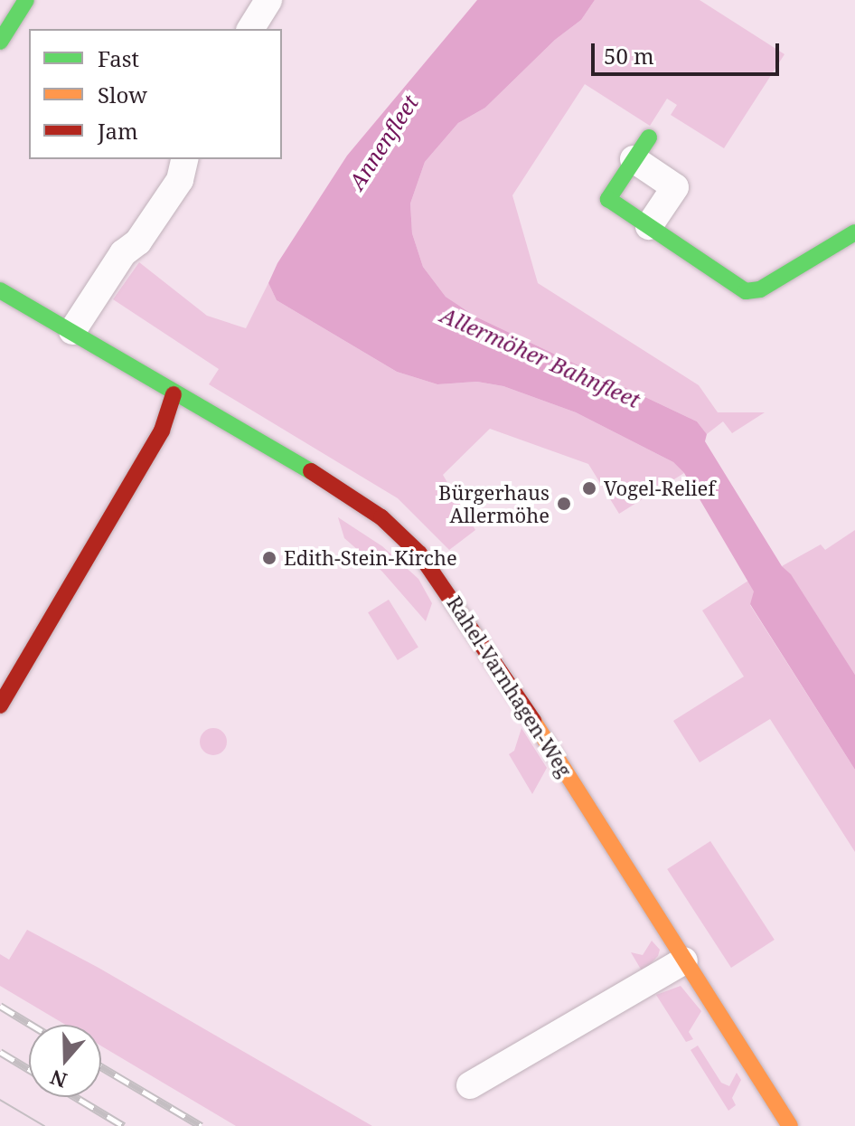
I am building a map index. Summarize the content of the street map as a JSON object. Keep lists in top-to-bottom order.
{
  "streets": {
    "street": ["Rahel-Varnhagen-Weg"]
  },
  "water": ["Annenfleet", "Allermöher Bahnfleet"],
  "places": ["Vogel-Relief", "Bürgerhaus Allermöhe", "Edith-Stein-Kirche"],
  "legend": ["Fast", "Slow", "Jam"],
  "scale_bar": "50 m",
  "north": "bottom"
}
